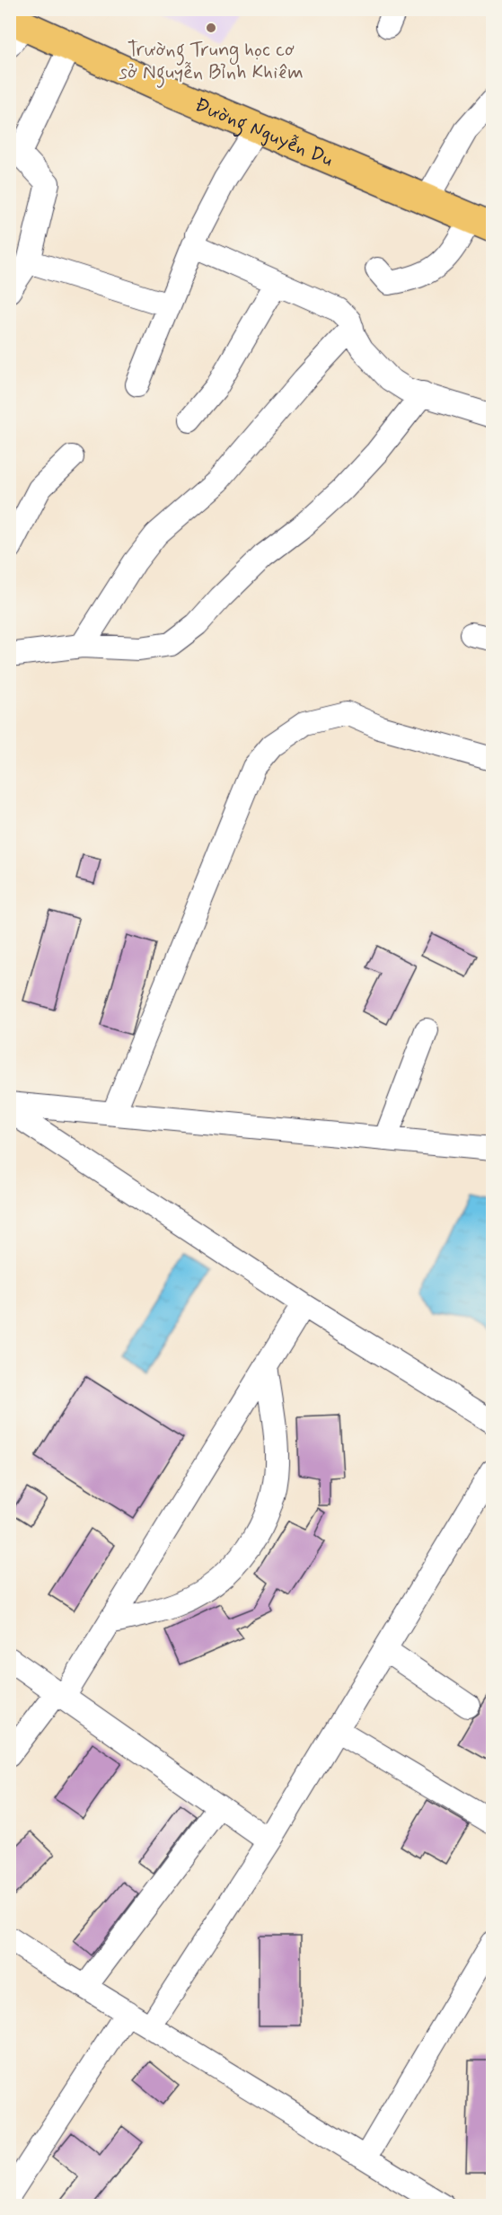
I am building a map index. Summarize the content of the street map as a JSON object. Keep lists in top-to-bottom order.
{
  "streets": {
    "main road": ["Đường Nguyễn Du"]
  },
  "places": ["Trường Trung học cơ sở Nguyễn Bỉnh Khiêm"]
}
